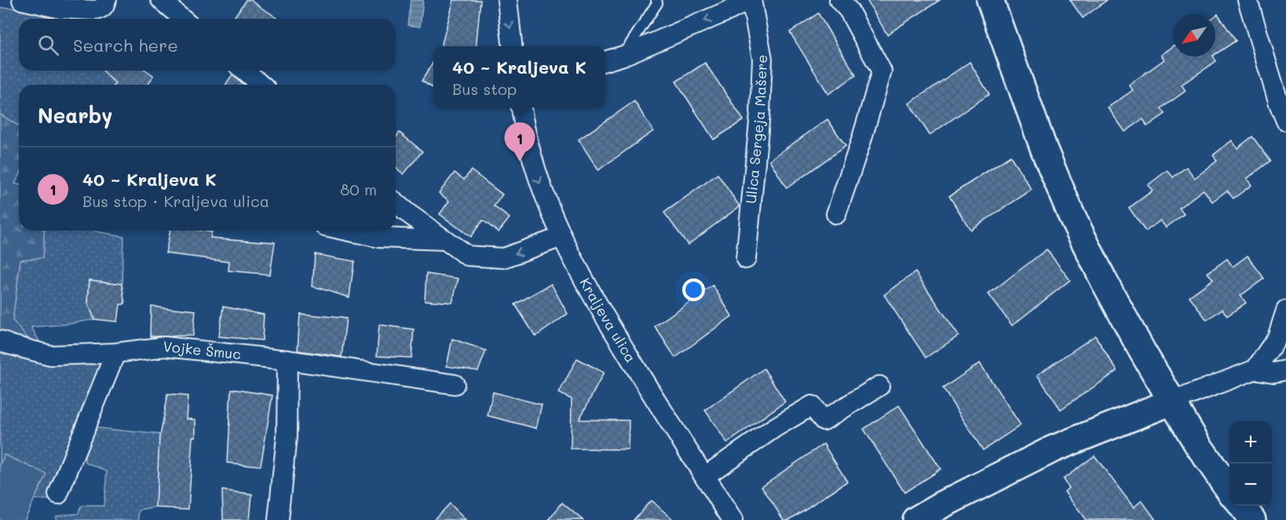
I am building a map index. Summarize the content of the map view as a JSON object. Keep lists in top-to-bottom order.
{
  "streets": {
    "street": ["Ulica Sergeja Mašere", "Kraljeva ulica", "Vojke Šmuc"]
  },
  "north": "bottom left",
  "page": {
    "search": "Search here",
    "popup": ["40 ~ Kraljeva K", "Bus stop"],
    "heading": "Nearby",
    "pins": "1",
    "list": [
      {
        "mark": "1",
        "name": "40 ~ Kraljeva K",
        "note": "Bus stop · Kraljeva ulica",
        "value": "80 m"
      }
    ],
    "map_buttons": ["+", "−"]
  }
}
